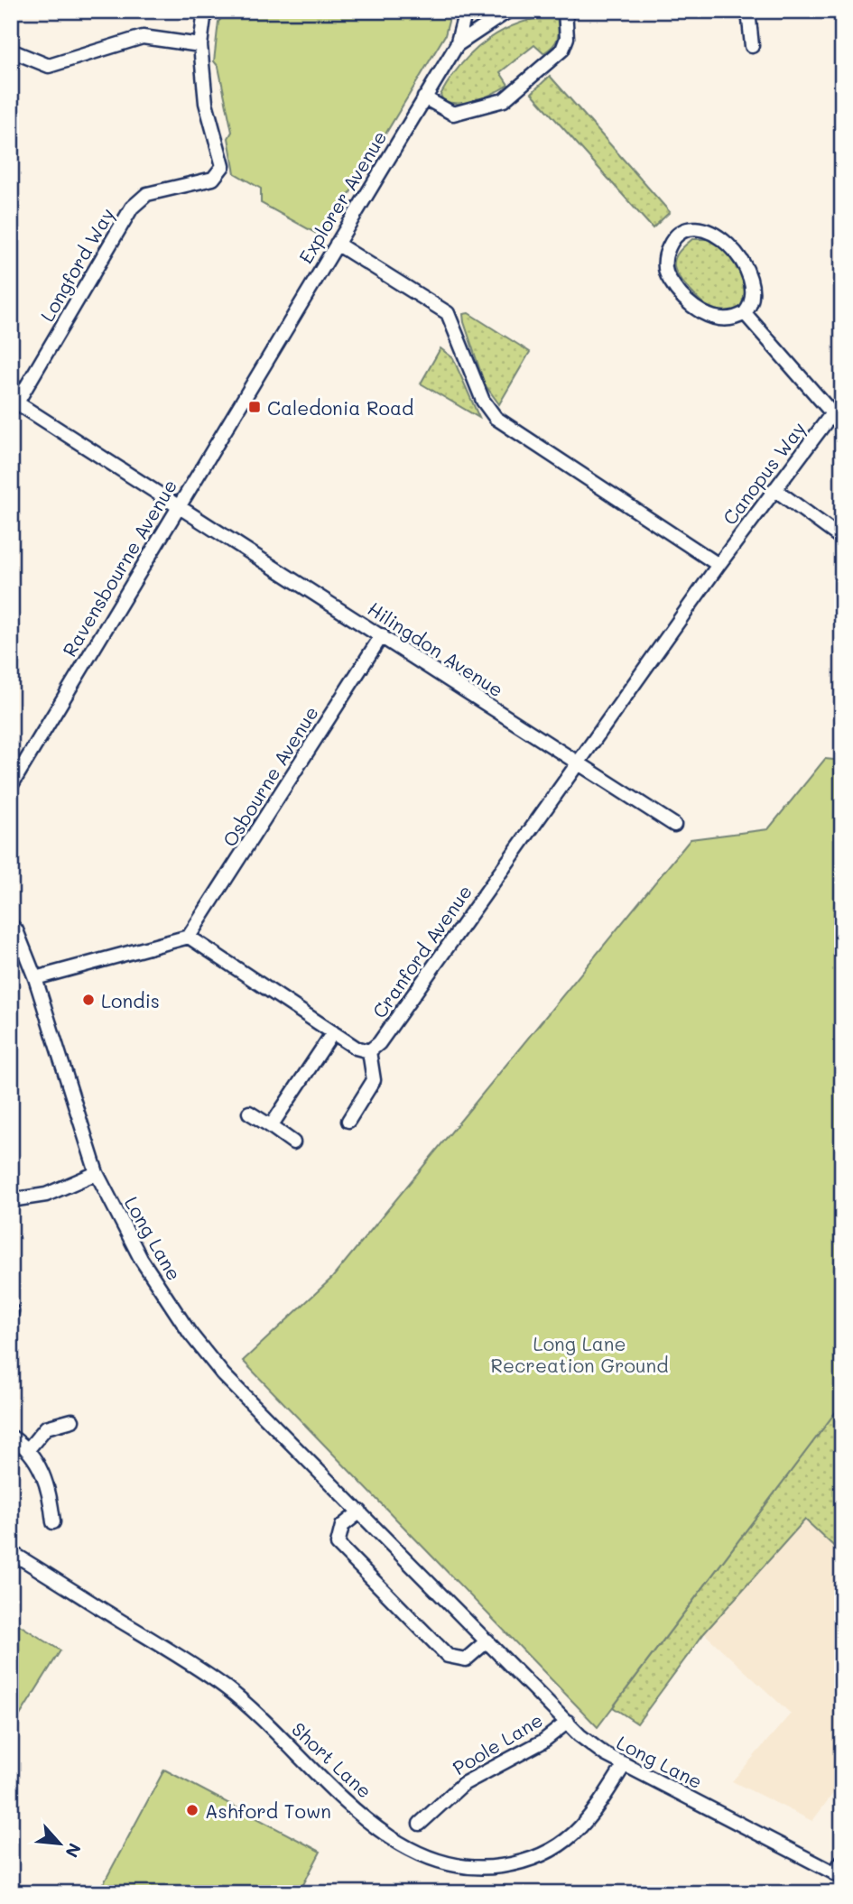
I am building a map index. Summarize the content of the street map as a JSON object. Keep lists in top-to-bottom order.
{
  "streets": {
    "street": [
      "Explorer Avenue",
      "Longford Way",
      "Canopus Way",
      "Ravensbourne Avenue",
      "Hilingdon Avenue",
      "Osbourne Avenue",
      "Cranford Avenue",
      "Long Lane",
      "Poole Lane",
      "Short Lane"
    ]
  },
  "crossings": [
    ["Explorer Avenue", "Ravensbourne Avenue"],
    ["Longford Way", "Hilingdon Avenue"],
    ["Canopus Way", "Cranford Avenue"],
    ["Ravensbourne Avenue", "Hilingdon Avenue"],
    ["Hilingdon Avenue", "Osbourne Avenue"],
    ["Hilingdon Avenue", "Cranford Avenue"],
    ["Long Lane", "Poole Lane"],
    ["Long Lane", "Short Lane"]
  ],
  "parks": ["Long Lane Recreation Ground"],
  "places": {
    "transit": ["Caledonia Road"],
    "other": ["Londis", "Ashford Town"]
  },
  "north": "bottom right"
}
